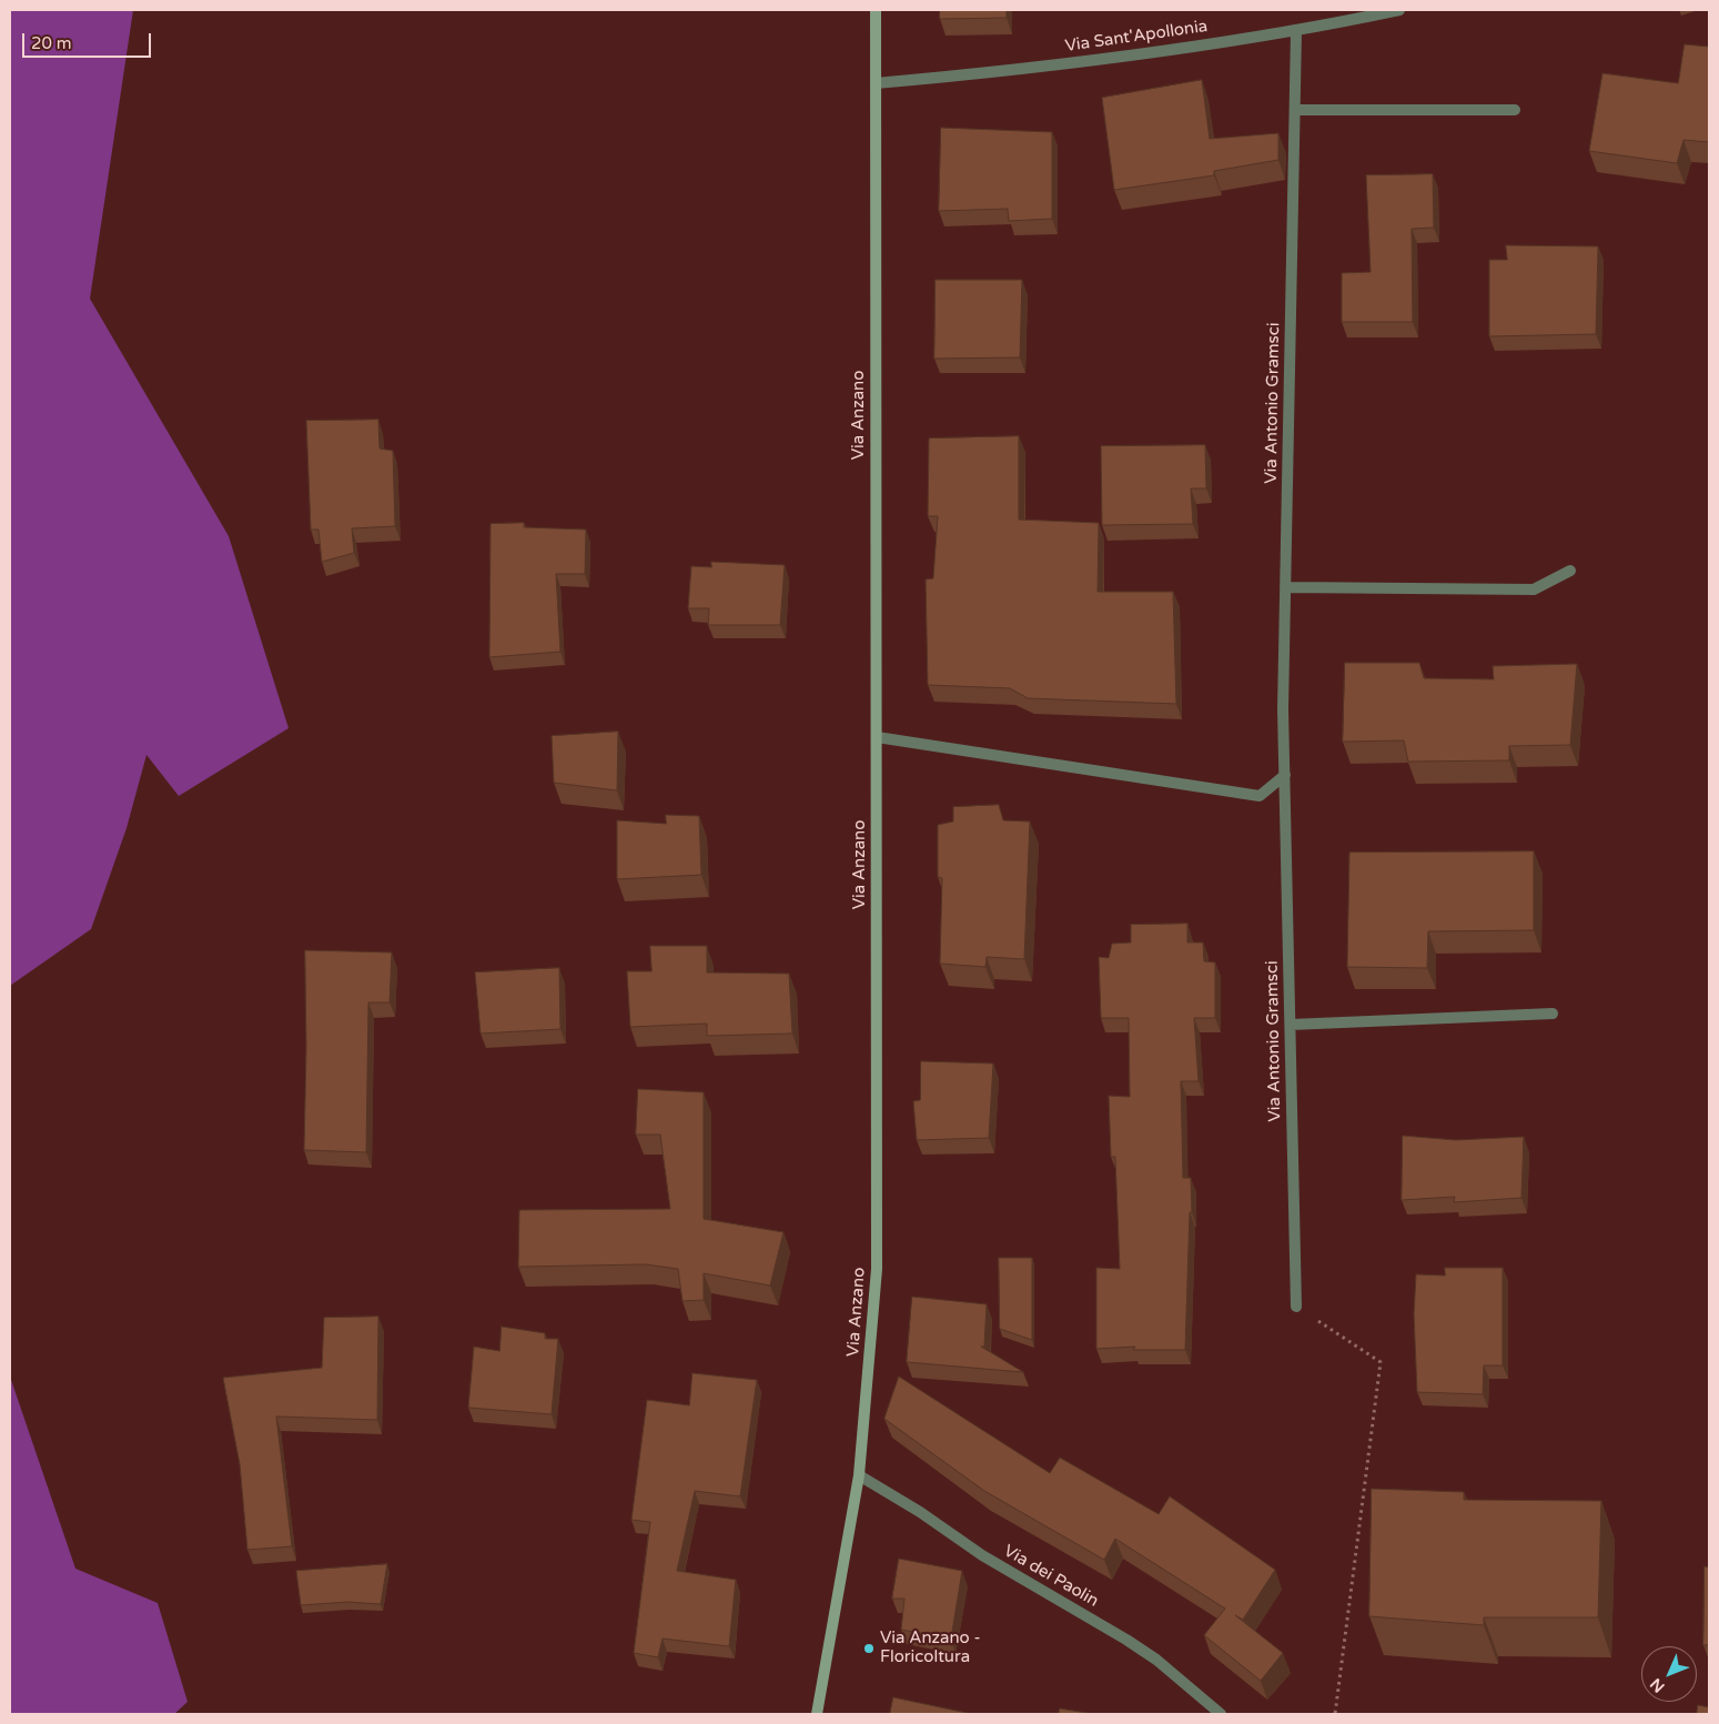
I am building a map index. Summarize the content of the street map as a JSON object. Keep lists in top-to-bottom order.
{
  "streets": {
    "main road": ["Via Anzano"],
    "street": ["Via Sant'Apollonia", "Via Antonio Gramsci", "Via dei Paolin"]
  },
  "crossings": [
    ["Via Sant'Apollonia", "Via Antonio Gramsci"],
    ["Via Sant'Apollonia", "Via Anzano"],
    ["Via Anzano", "Via dei Paolin"]
  ],
  "places": ["Via Anzano - Floricoltura"],
  "scale_bar": "20 m",
  "north": "bottom left"
}
